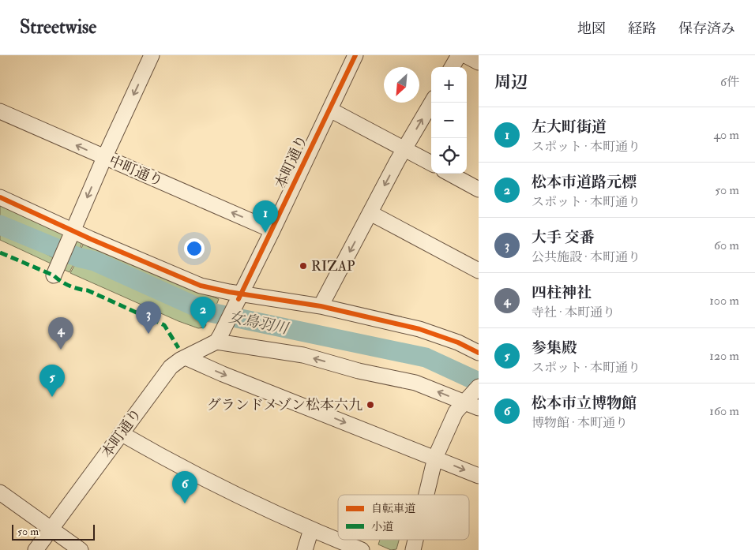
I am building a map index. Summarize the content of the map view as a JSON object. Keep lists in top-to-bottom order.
{
  "streets": {
    "street": ["本町通り", "中町通り"]
  },
  "crossings": [
    ["本町通り", "中町通り"]
  ],
  "water": ["女鳥羽川"],
  "places": ["RIZAP", "グランドメゾン松本六九"],
  "legend": ["自転車道", "小道"],
  "scale_bar": "50 m",
  "north": "bottom left",
  "page": {
    "header": "Streetwise",
    "nav": ["地図", "経路", "保存済み"],
    "heading": ["周辺", "6件"],
    "map_buttons": ["+", "−"],
    "list": [
      {
        "mark": "1",
        "name": "左大町街道",
        "note": "スポット · 本町通り",
        "value": "40 m"
      },
      {
        "mark": "2",
        "name": "松本市道路元標",
        "note": "スポット · 本町通り",
        "value": "50 m"
      },
      {
        "mark": "3",
        "name": "大手 交番",
        "note": "公共施設 · 本町通り",
        "value": "60 m"
      },
      {
        "mark": "4",
        "name": "四柱神社",
        "note": "寺社 · 本町通り",
        "value": "100 m"
      },
      {
        "mark": "5",
        "name": "参集殿",
        "note": "スポット · 本町通り",
        "value": "120 m"
      },
      {
        "mark": "6",
        "name": "松本市立博物館",
        "note": "博物館 · 本町通り",
        "value": "160 m"
      }
    ],
    "pins": [
      "1",
      "2",
      "3",
      "4",
      "5",
      "6"
    ],
    "scale": "50 m"
  }
}
